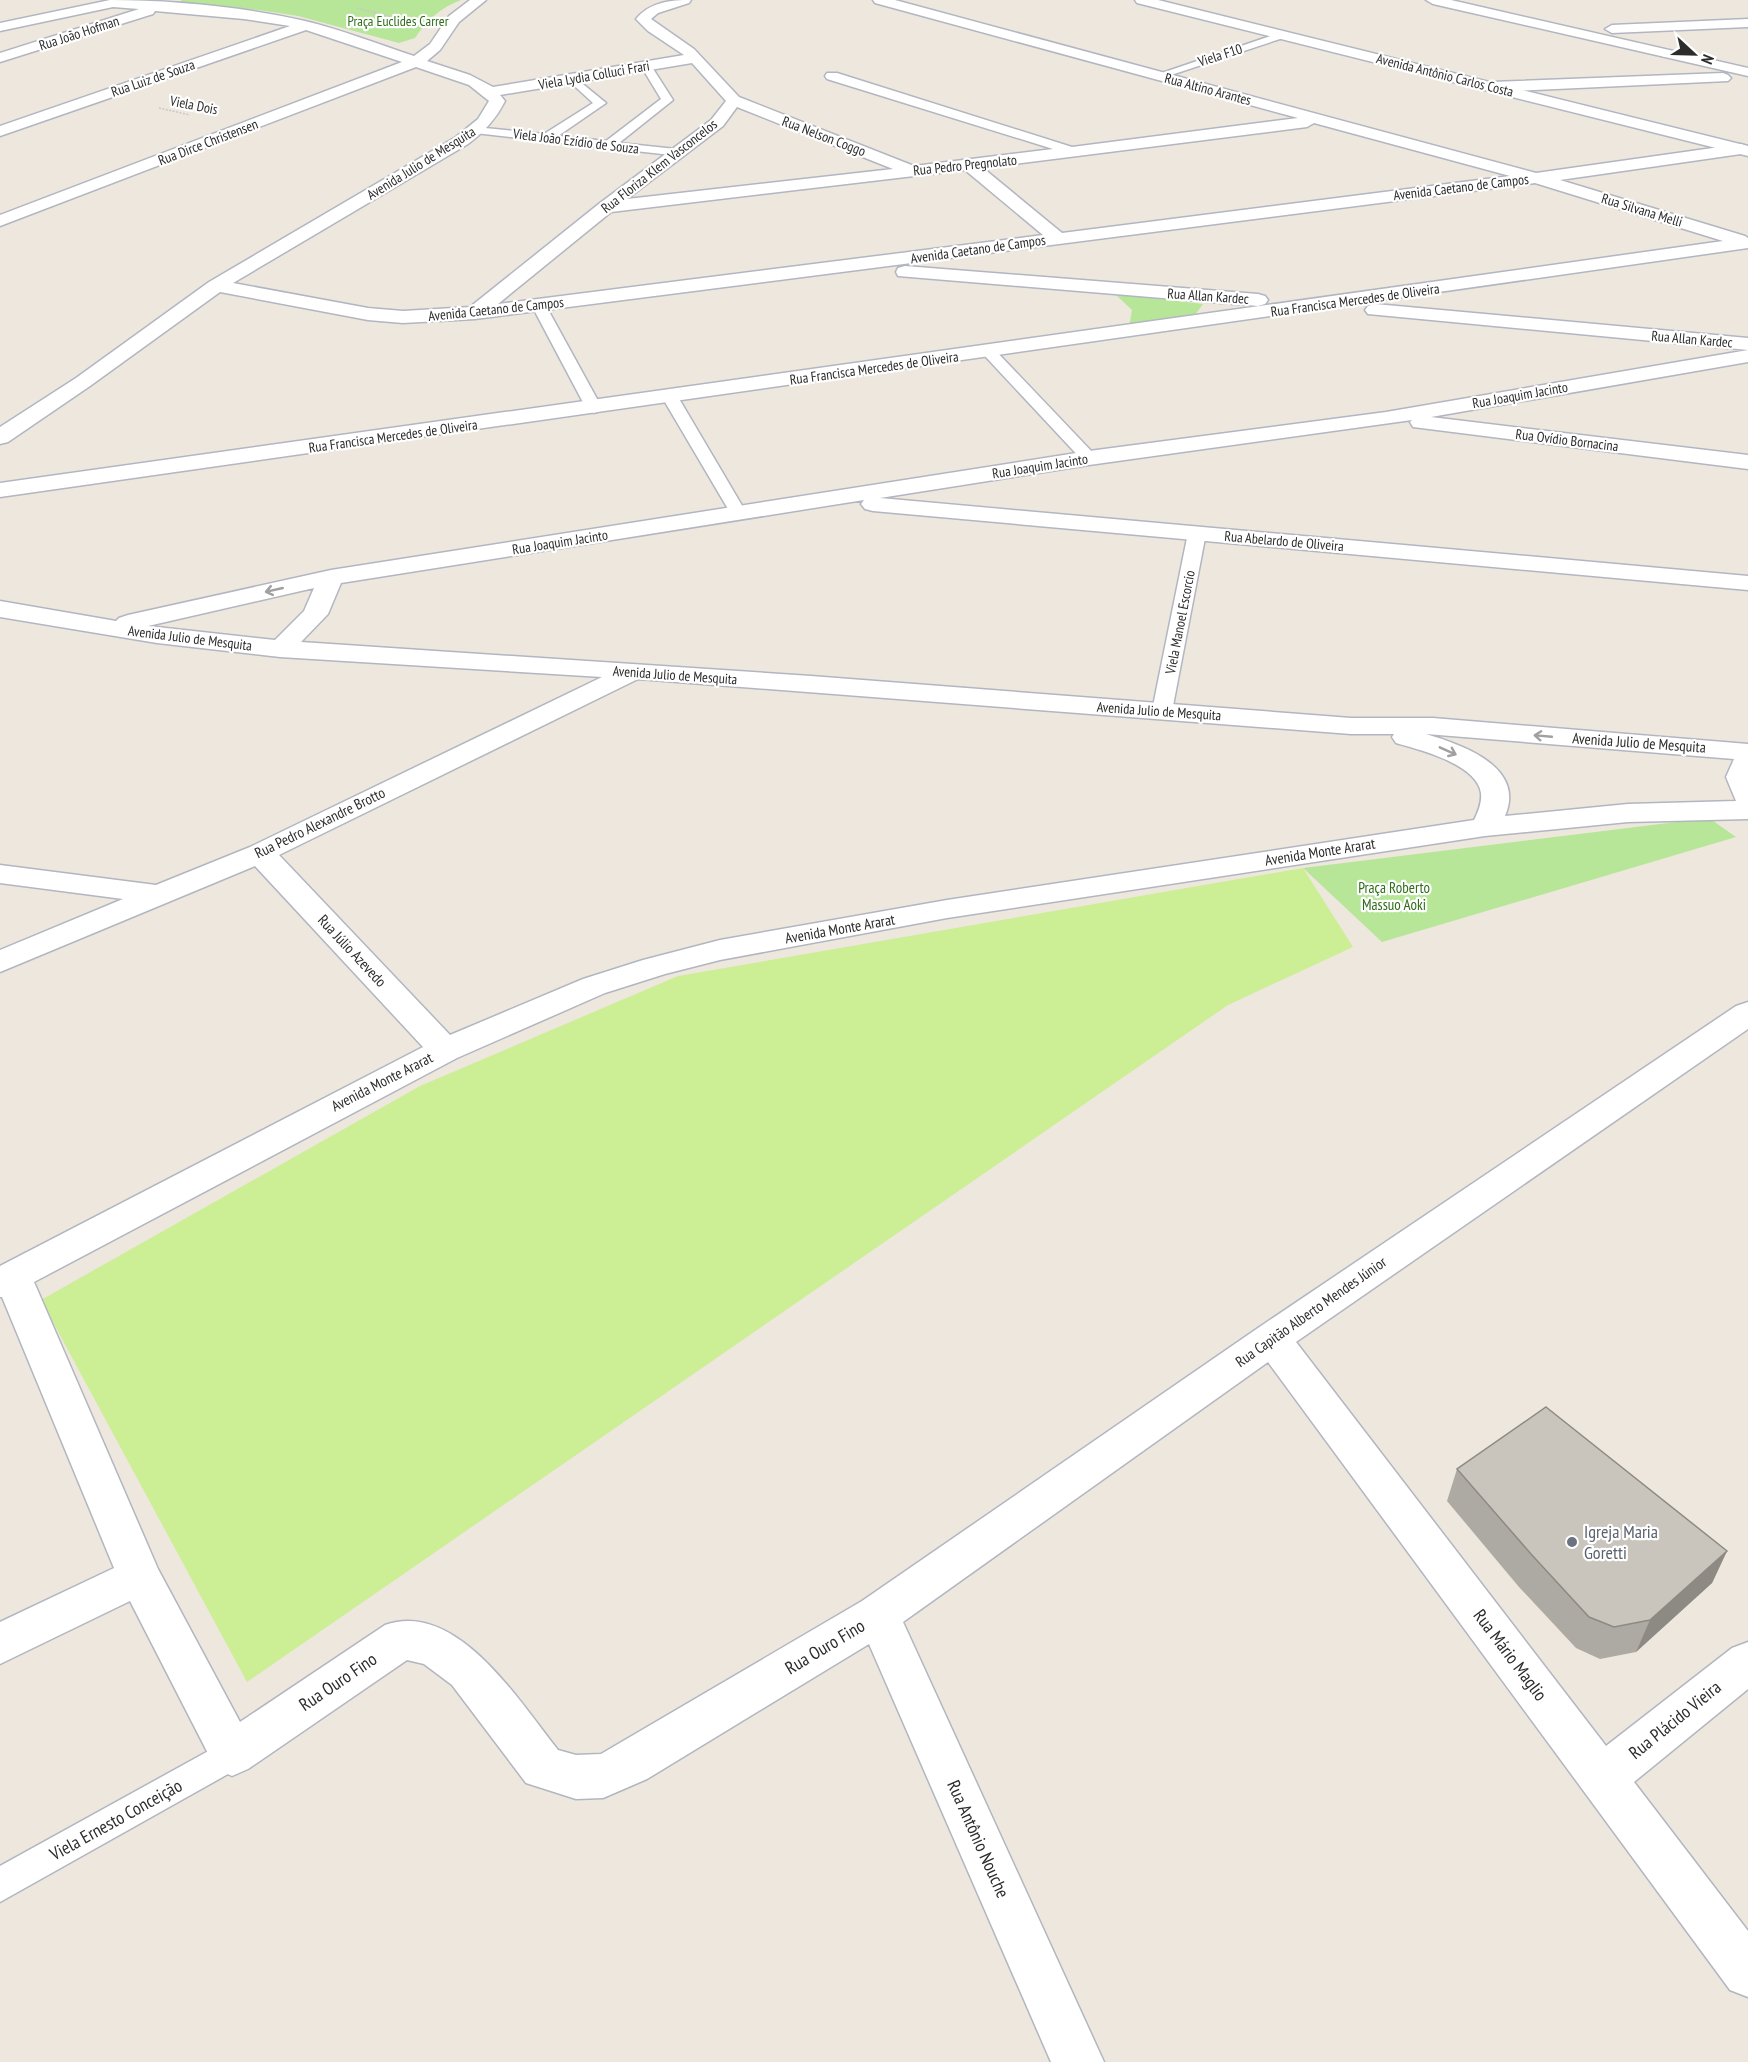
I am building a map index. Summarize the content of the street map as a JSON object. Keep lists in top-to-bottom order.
{
  "streets": {
    "street": [
      "Rua João Hofman",
      "Viela Lydia Colluci Frari",
      "Avenida Antônio Carlos Costa",
      "Rua Luiz de Souza",
      "Rua Altino Arantes",
      "Rua Nelson Coggo",
      "Rua Dirce Christensen",
      "Avenida Julio de Mesquita",
      "Rua Pedro Pregnolato",
      "Rua Floriza Klem Vasconcelos",
      "Avenida Caetano de Campos",
      "Rua Silvana Melli",
      "Rua Allan Kardec",
      "Rua Francisca Mercedes de Oliveira",
      "Rua Joaquim Jacinto",
      "Rua Ovídio Bornacina",
      "Rua Abelardo de Oliveira",
      "Rua Pedro Alexandre Brotto",
      "Avenida Monte Ararat",
      "Rua Júlio Azevedo",
      "Rua Capitão Alberto Mendes Júnior",
      "Rua Ouro Fino",
      "Rua Mário Maglio",
      "Rua Plácido Vieira",
      "Rua Antônio Nouche"
    ],
    "lane": [
      "Viela F10",
      "Viela João Ezídio de Souza",
      "Viela Manoel Escorcio",
      "Viela Ernesto Conceição"
    ],
    "path": ["Viela Dois"]
  },
  "crossings": [
    ["Viela F10", "Avenida Antônio Carlos Costa"],
    ["Viela F10", "Rua Altino Arantes"],
    ["Viela Lydia Colluci Frari", "Avenida Julio de Mesquita"],
    ["Avenida Antônio Carlos Costa", "Avenida Caetano de Campos"],
    ["Rua Luiz de Souza", "Viela Dois"],
    ["Rua Altino Arantes", "Rua Pedro Pregnolato"],
    ["Rua Altino Arantes", "Avenida Caetano de Campos"],
    ["Rua Altino Arantes", "Rua Silvana Melli"],
    ["Viela Dois", "Rua Dirce Christensen"],
    ["Rua Nelson Coggo", "Rua Pedro Pregnolato"],
    ["Rua Nelson Coggo", "Rua Floriza Klem Vasconcelos"],
    ["Viela João Ezídio de Souza", "Avenida Julio de Mesquita"],
    ["Viela João Ezídio de Souza", "Rua Floriza Klem Vasconcelos"],
    ["Avenida Julio de Mesquita", "Avenida Caetano de Campos"],
    ["Avenida Julio de Mesquita", "Rua Joaquim Jacinto"],
    ["Avenida Julio de Mesquita", "Viela Manoel Escorcio"],
    ["Avenida Julio de Mesquita", "Rua Pedro Alexandre Brotto"],
    ["Avenida Julio de Mesquita", "Avenida Monte Ararat"],
    ["Rua Pedro Pregnolato", "Rua Floriza Klem Vasconcelos"],
    ["Rua Floriza Klem Vasconcelos", "Avenida Caetano de Campos"],
    ["Avenida Caetano de Campos", "Rua Silvana Melli"],
    ["Avenida Caetano de Campos", "Rua Allan Kardec"],
    ["Rua Silvana Melli", "Rua Francisca Mercedes de Oliveira"],
    ["Rua Allan Kardec", "Rua Francisca Mercedes de Oliveira"],
    ["Rua Joaquim Jacinto", "Rua Ovídio Bornacina"],
    ["Rua Joaquim Jacinto", "Rua Abelardo de Oliveira"],
    ["Rua Abelardo de Oliveira", "Viela Manoel Escorcio"],
    ["Rua Pedro Alexandre Brotto", "Rua Júlio Azevedo"],
    ["Avenida Monte Ararat", "Rua Júlio Azevedo"],
    ["Rua Capitão Alberto Mendes Júnior", "Rua Ouro Fino"],
    ["Rua Capitão Alberto Mendes Júnior", "Rua Mário Maglio"],
    ["Rua Capitão Alberto Mendes Júnior", "Rua Antônio Nouche"],
    ["Rua Ouro Fino", "Viela Ernesto Conceição"],
    ["Rua Ouro Fino", "Rua Antônio Nouche"],
    ["Rua Mário Maglio", "Rua Plácido Vieira"]
  ],
  "parks": ["Praça Euclides Carrer", "Praça Roberto Massuo Aoki"],
  "places": ["Igreja Maria Goretti"],
  "north": "right"
}
